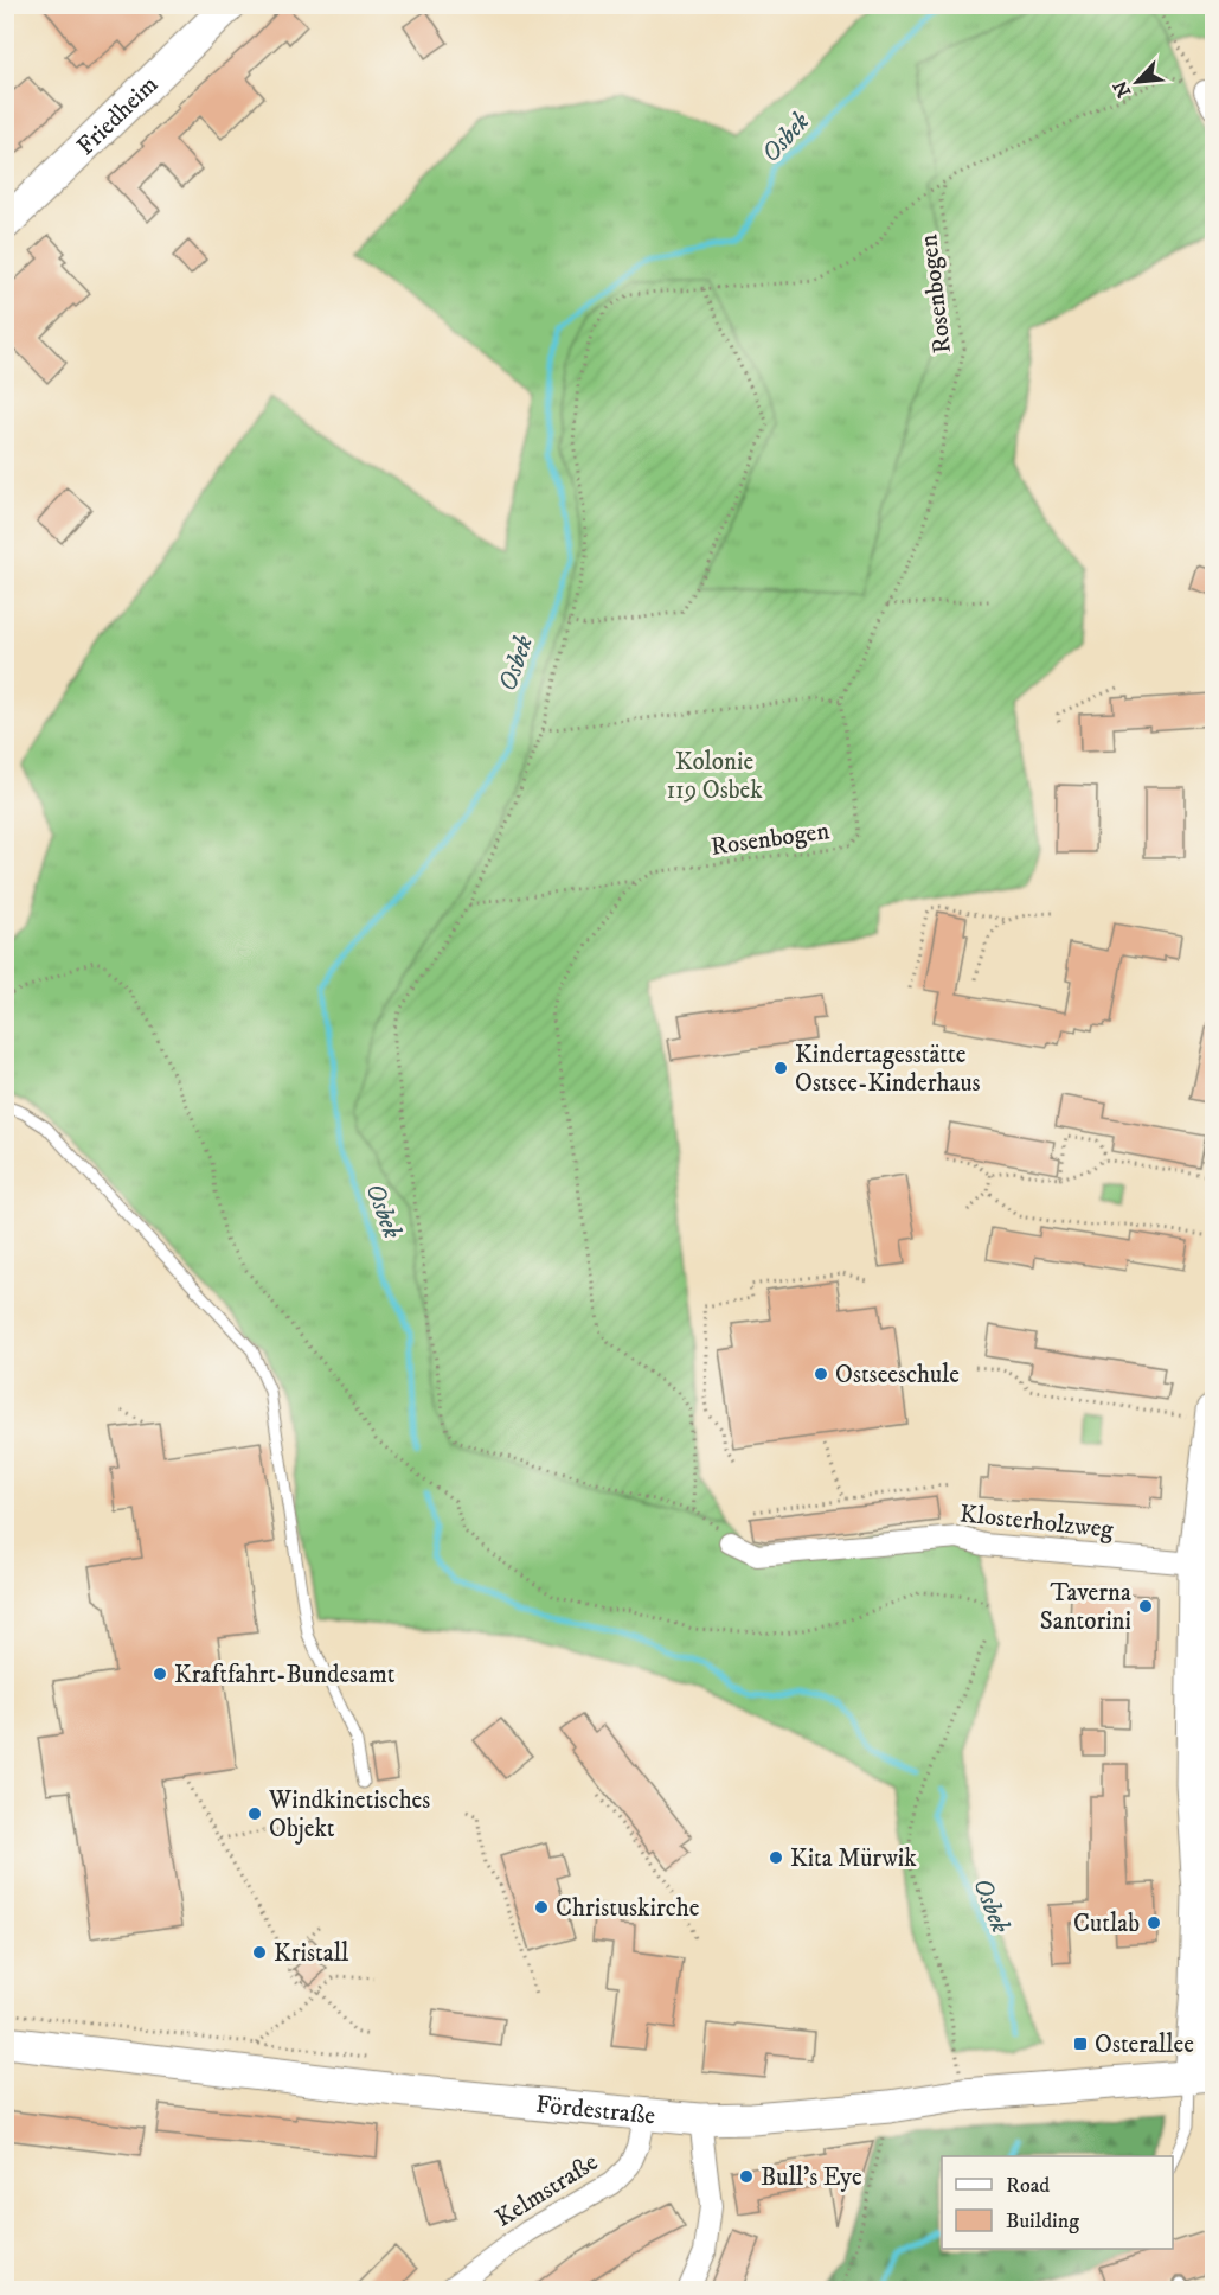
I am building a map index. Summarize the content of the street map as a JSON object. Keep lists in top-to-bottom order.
{
  "streets": {
    "main road": ["Friedheim", "Fördestraße"],
    "street": ["Klosterholzweg", "Kelmstraße"],
    "path": ["Rosenbogen"]
  },
  "crossings": [
    ["Fördestraße", "Kelmstraße"]
  ],
  "water": ["Osbek"],
  "parks": ["Kolonie 119 Osbek"],
  "places": {
    "other": [
      "Kindertagesstätte Ostsee-Kinderhaus",
      "Ostseeschule",
      "Taverna Santorini",
      "Kraftfahrt-Bundesamt",
      "Windkinetisches Objekt",
      "Kita Mürwik",
      "Christuskirche",
      "Cutlab",
      "Kristall",
      "Bull's Eye"
    ],
    "transit": ["Osterallee"]
  },
  "legend": ["Road", "Building"],
  "north": "bottom left"
}
